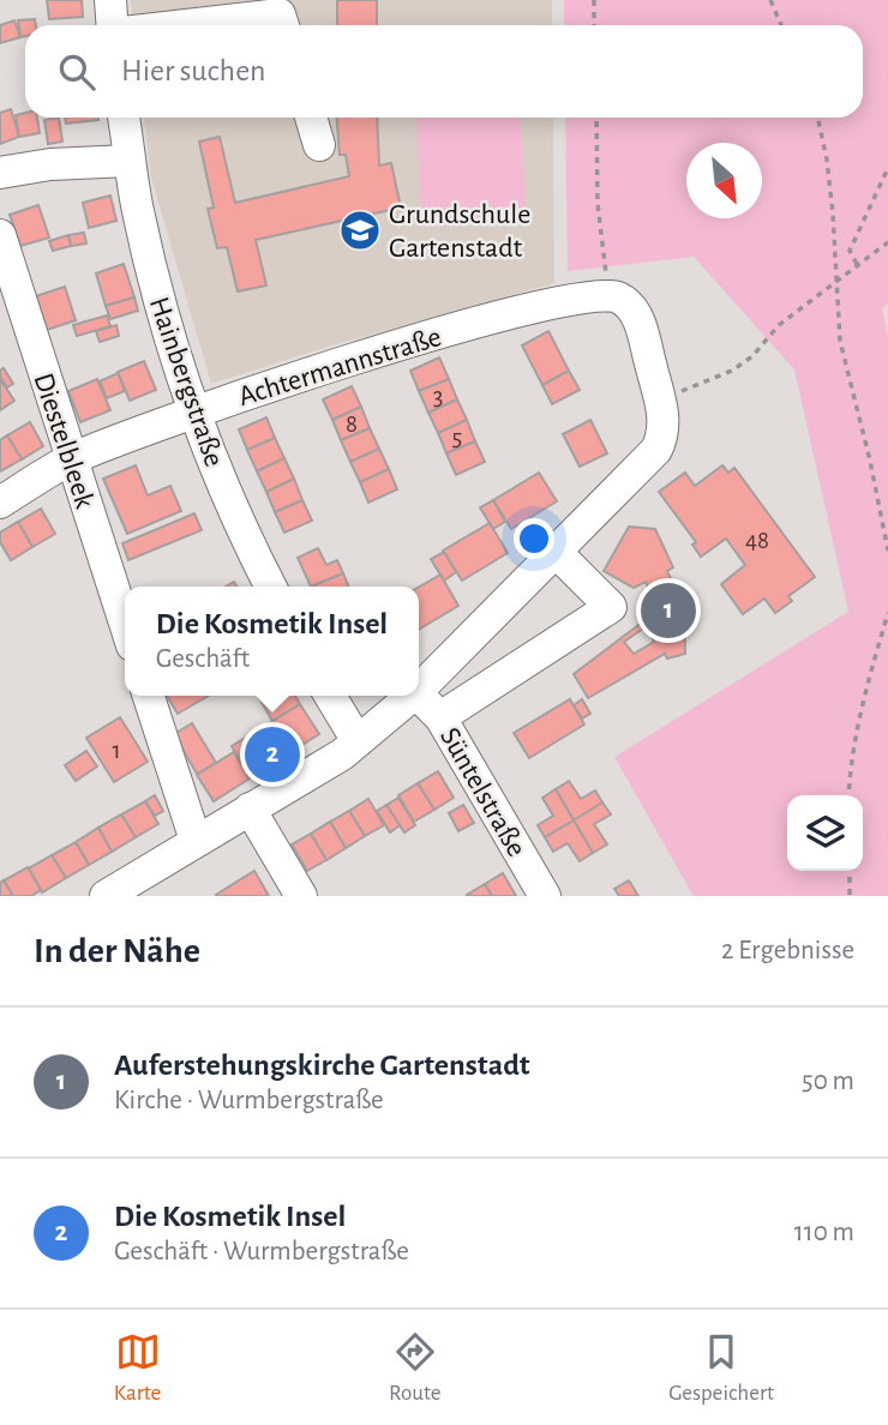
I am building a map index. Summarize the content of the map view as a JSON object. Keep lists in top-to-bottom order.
{
  "streets": {
    "street": [
      "Achtermannstraße",
      "Hainbergstraße",
      "Diestelbleek",
      "Süntelstraße"
    ]
  },
  "crossings": [
    ["Achtermannstraße", "Hainbergstraße"],
    ["Achtermannstraße", "Diestelbleek"]
  ],
  "places": {
    "school or university": ["Grundschule Gartenstadt"]
  },
  "house_numbers": [
    "3",
    "8",
    "5",
    "48",
    "1"
  ],
  "north": "bottom right",
  "page": {
    "search": "Hier suchen",
    "pins": ["1", "2"],
    "popup": ["Die Kosmetik Insel", "Geschäft"],
    "heading": ["In der Nähe", "2 Ergebnisse"],
    "list": [
      {
        "mark": "1",
        "name": "Auferstehungskirche Gartenstadt",
        "note": "Kirche · Wurmbergstraße",
        "value": "50 m"
      },
      {
        "mark": "2",
        "name": "Die Kosmetik Insel",
        "note": "Geschäft · Wurmbergstraße",
        "value": "110 m"
      }
    ],
    "nav": ["Karte", "Route", "Gespeichert"]
  }
}
